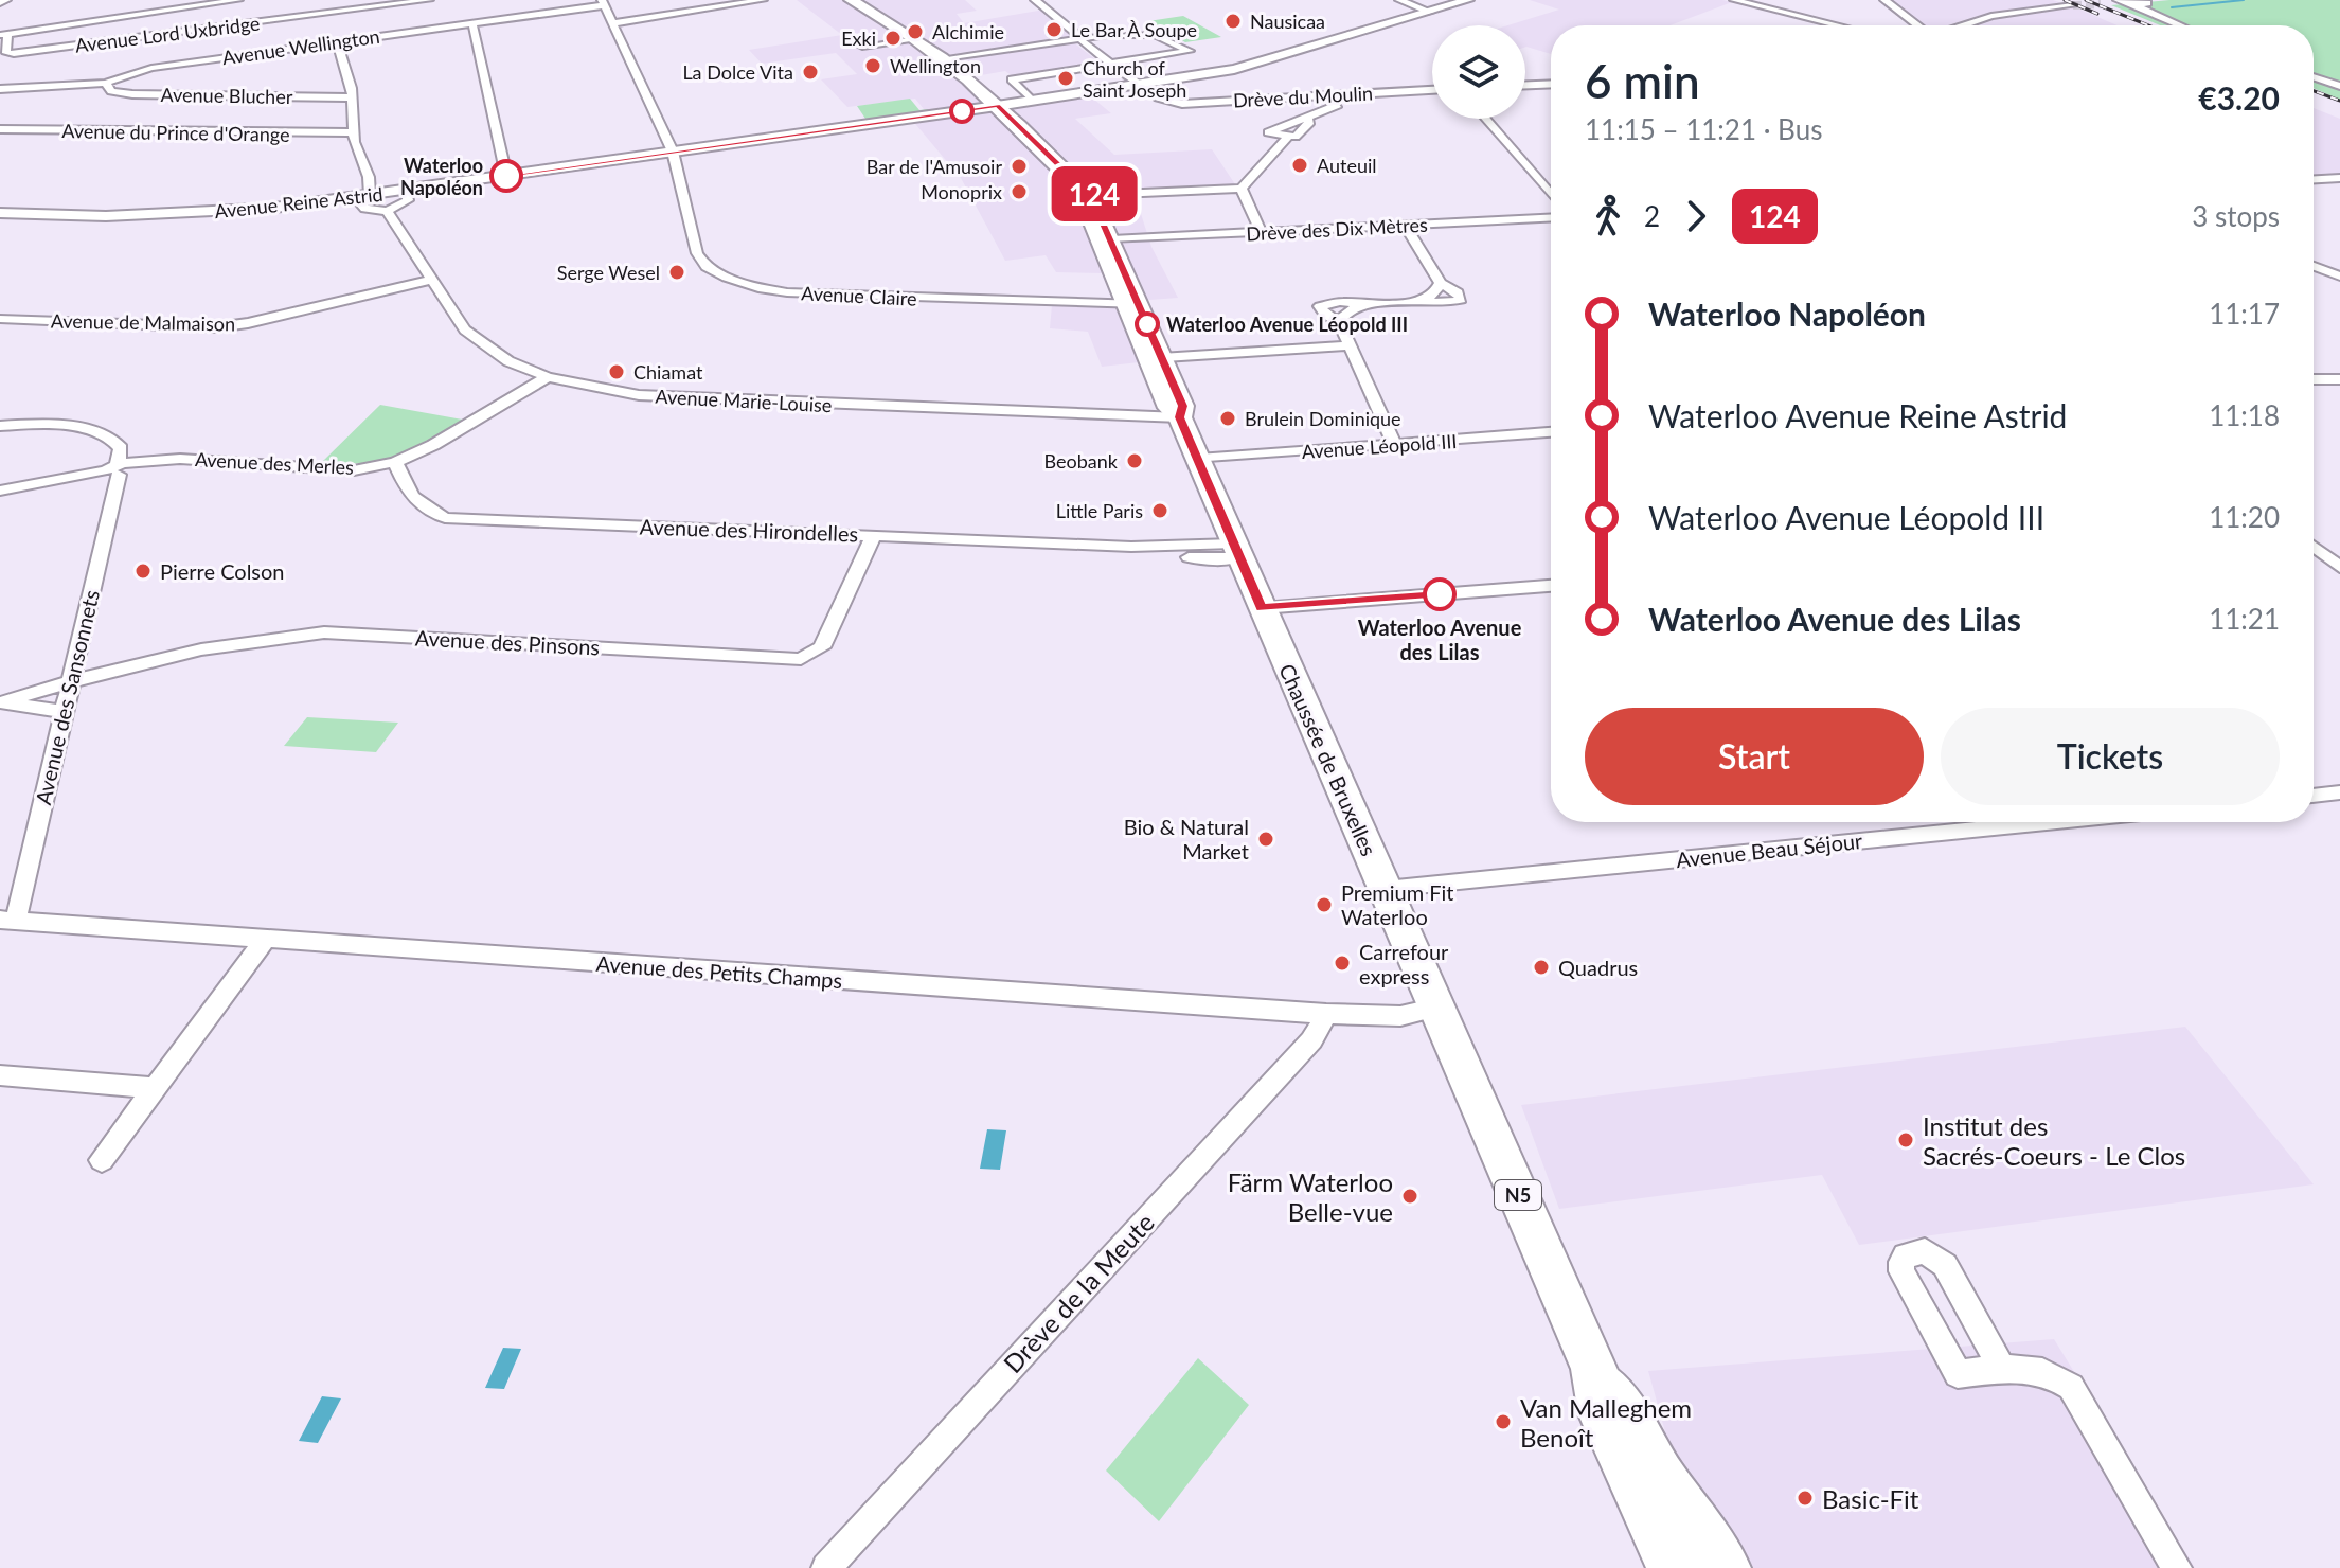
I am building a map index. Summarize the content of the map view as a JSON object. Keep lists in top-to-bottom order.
{
  "streets": {
    "main road": ["Chaussée de Bruxelles", "N5"],
    "street": [
      "Avenue Lord Uxbridge",
      "Avenue Wellington",
      "Avenue Blucher",
      "Drève du Moulin",
      "Avenue du Prince d'Orange",
      "Avenue Reine Astrid",
      "Drève des Dix Mètres",
      "Avenue Claire",
      "Avenue de Malmaison",
      "Avenue Marie-Louise",
      "Avenue Léopold III",
      "Avenue des Merles",
      "Avenue des Hirondelles",
      "Avenue des Pinsons",
      "Avenue des Sansonnets",
      "Avenue Beau Séjour",
      "Avenue des Petits Champs",
      "Drève de la Meute"
    ]
  },
  "crossings": [
    ["Avenue Wellington", "Avenue Blucher"],
    ["Avenue Wellington", "Avenue Claire"],
    ["Avenue Reine Astrid", "Avenue Claire"],
    ["Avenue Reine Astrid", "Chaussée de Bruxelles"],
    ["Drève des Dix Mètres", "Chaussée de Bruxelles"],
    ["Avenue Claire", "Chaussée de Bruxelles"],
    ["Avenue de Malmaison", "Avenue Marie-Louise"],
    ["Avenue Marie-Louise", "Avenue des Merles"],
    ["Avenue Marie-Louise", "Chaussée de Bruxelles"],
    ["Avenue Léopold III", "Chaussée de Bruxelles"],
    ["Avenue des Merles", "Avenue des Hirondelles"],
    ["Avenue des Merles", "Avenue des Sansonnets"],
    ["Avenue des Hirondelles", "Avenue des Pinsons"],
    ["Avenue des Hirondelles", "Chaussée de Bruxelles"],
    ["Avenue des Pinsons", "Avenue des Sansonnets"],
    ["Avenue des Sansonnets", "Avenue des Petits Champs"],
    ["Chaussée de Bruxelles", "Avenue Beau Séjour"],
    ["Chaussée de Bruxelles", "Avenue des Petits Champs"],
    ["Avenue des Petits Champs", "Drève de la Meute"]
  ],
  "places": [
    "Nausicaa",
    "Le Bar À Soupe",
    "Alchimie",
    "Exki",
    "Wellington",
    "La Dolce Vita",
    "Church of Saint Joseph",
    "Auteuil",
    "Bar de l'Amusoir",
    "Waterloo Napoléon",
    "Monoprix",
    "Serge Wesel",
    "Waterloo Avenue Léopold III",
    "Chiamat",
    "Brulein Dominique",
    "Beobank",
    "Little Paris",
    "Pierre Colson",
    "Waterloo Avenue des Lilas",
    "Bio & Natural Market",
    "Premium Fit Waterloo",
    "Carrefour express",
    "Quadrus",
    "Institut des Sacrés-Coeurs - Le Clos",
    "Färm Waterloo Belle-vue",
    "Van Malleghem Benoît",
    "Basic-Fit"
  ],
  "lines": ["bus line 124"],
  "page": {
    "on_map": "124",
    "heading": ["6 min", "11:15 – 11:21 · Bus", "€3.20"],
    "legs": ["2", "124", "3 stops"],
    "list": [
      {
        "name": "Waterloo Napoléon",
        "value": "11:17"
      },
      {
        "name": "Waterloo Avenue Reine Astrid",
        "value": "11:18"
      },
      {
        "name": "Waterloo Avenue Léopold III",
        "value": "11:20"
      },
      {
        "name": "Waterloo Avenue des Lilas",
        "value": "11:21"
      }
    ],
    "buttons": ["Start", "Tickets"]
  }
}
